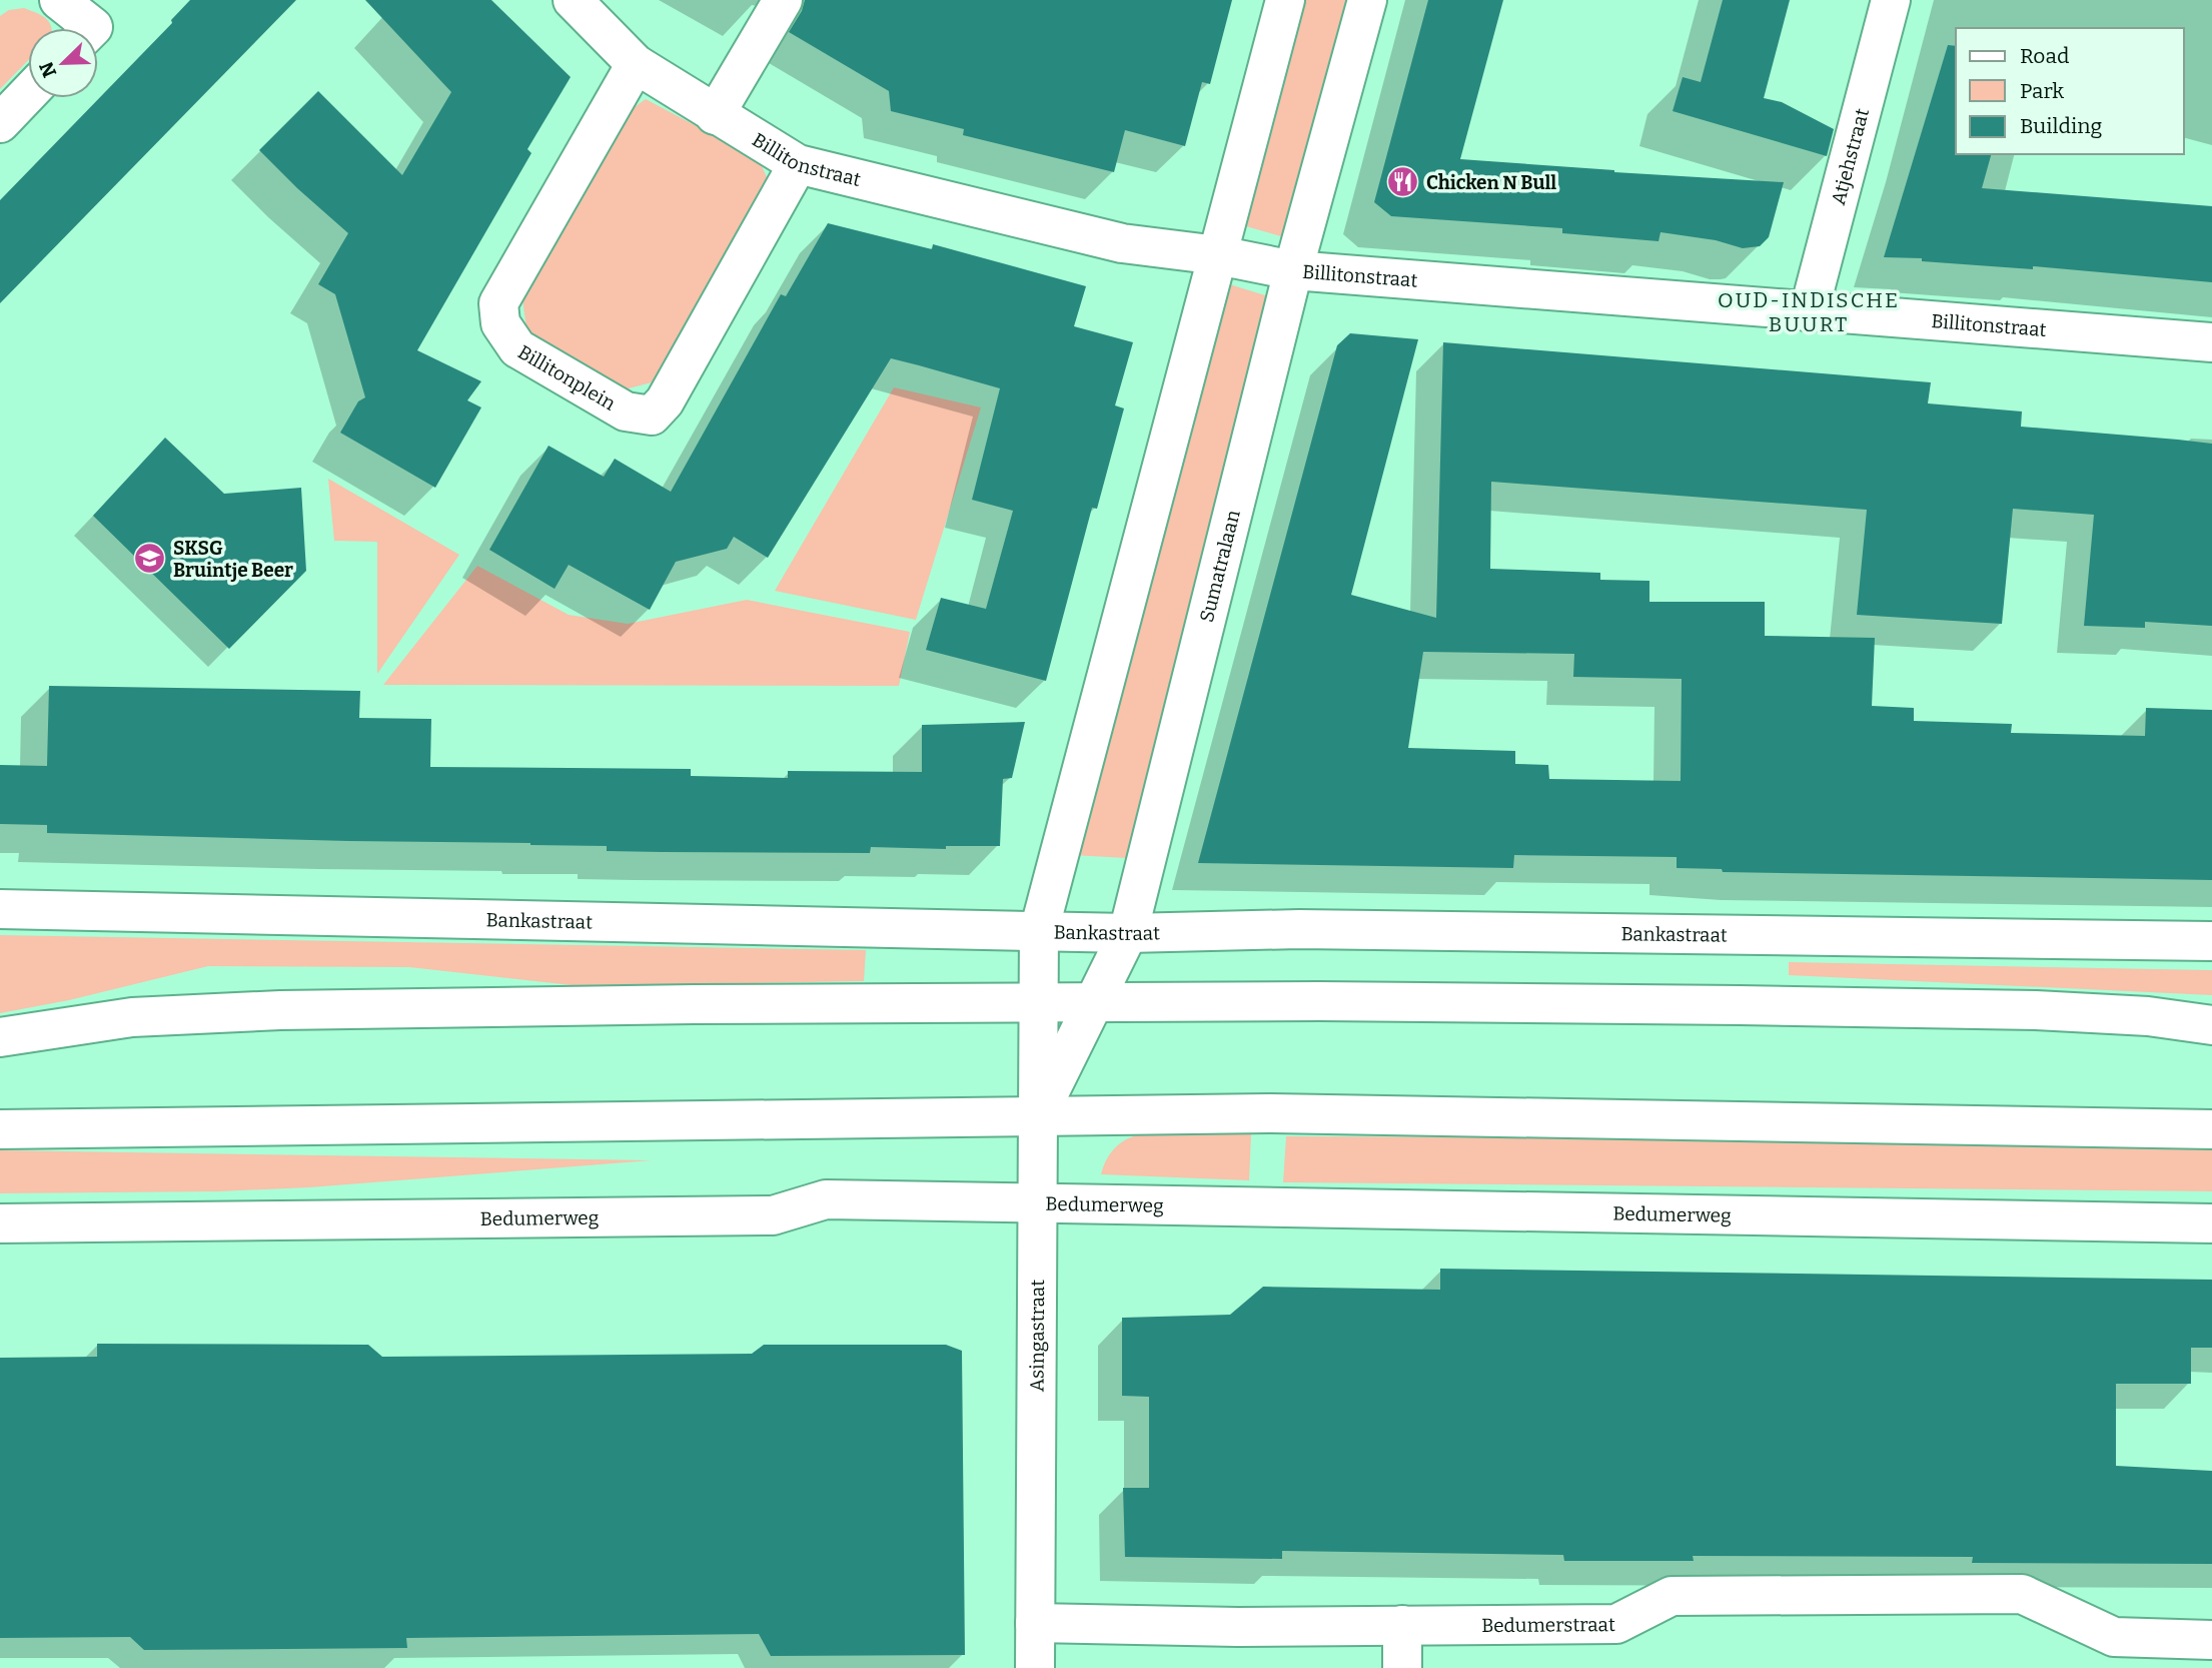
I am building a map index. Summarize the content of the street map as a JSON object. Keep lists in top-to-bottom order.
{
  "streets": {
    "street": [
      "Atjehstraat",
      "Billitonstraat",
      "Billitonplein",
      "Sumatralaan",
      "Bankastraat",
      "Bedumerweg",
      "Asingastraat",
      "Bedumerstraat"
    ]
  },
  "crossings": [
    ["Atjehstraat", "Billitonstraat"],
    ["Billitonstraat", "Billitonplein"],
    ["Billitonstraat", "Sumatralaan"],
    ["Sumatralaan", "Bankastraat"],
    ["Sumatralaan", "Asingastraat"],
    ["Bedumerweg", "Asingastraat"],
    ["Asingastraat", "Bedumerstraat"]
  ],
  "districts": ["OUD-INDISCHE BUURT"],
  "places": {
    "restaurant": ["Chicken N Bull"],
    "school or university": ["SKSG Bruintje Beer"]
  },
  "legend": ["Road", "Park", "Building"],
  "north": "bottom left"
}
